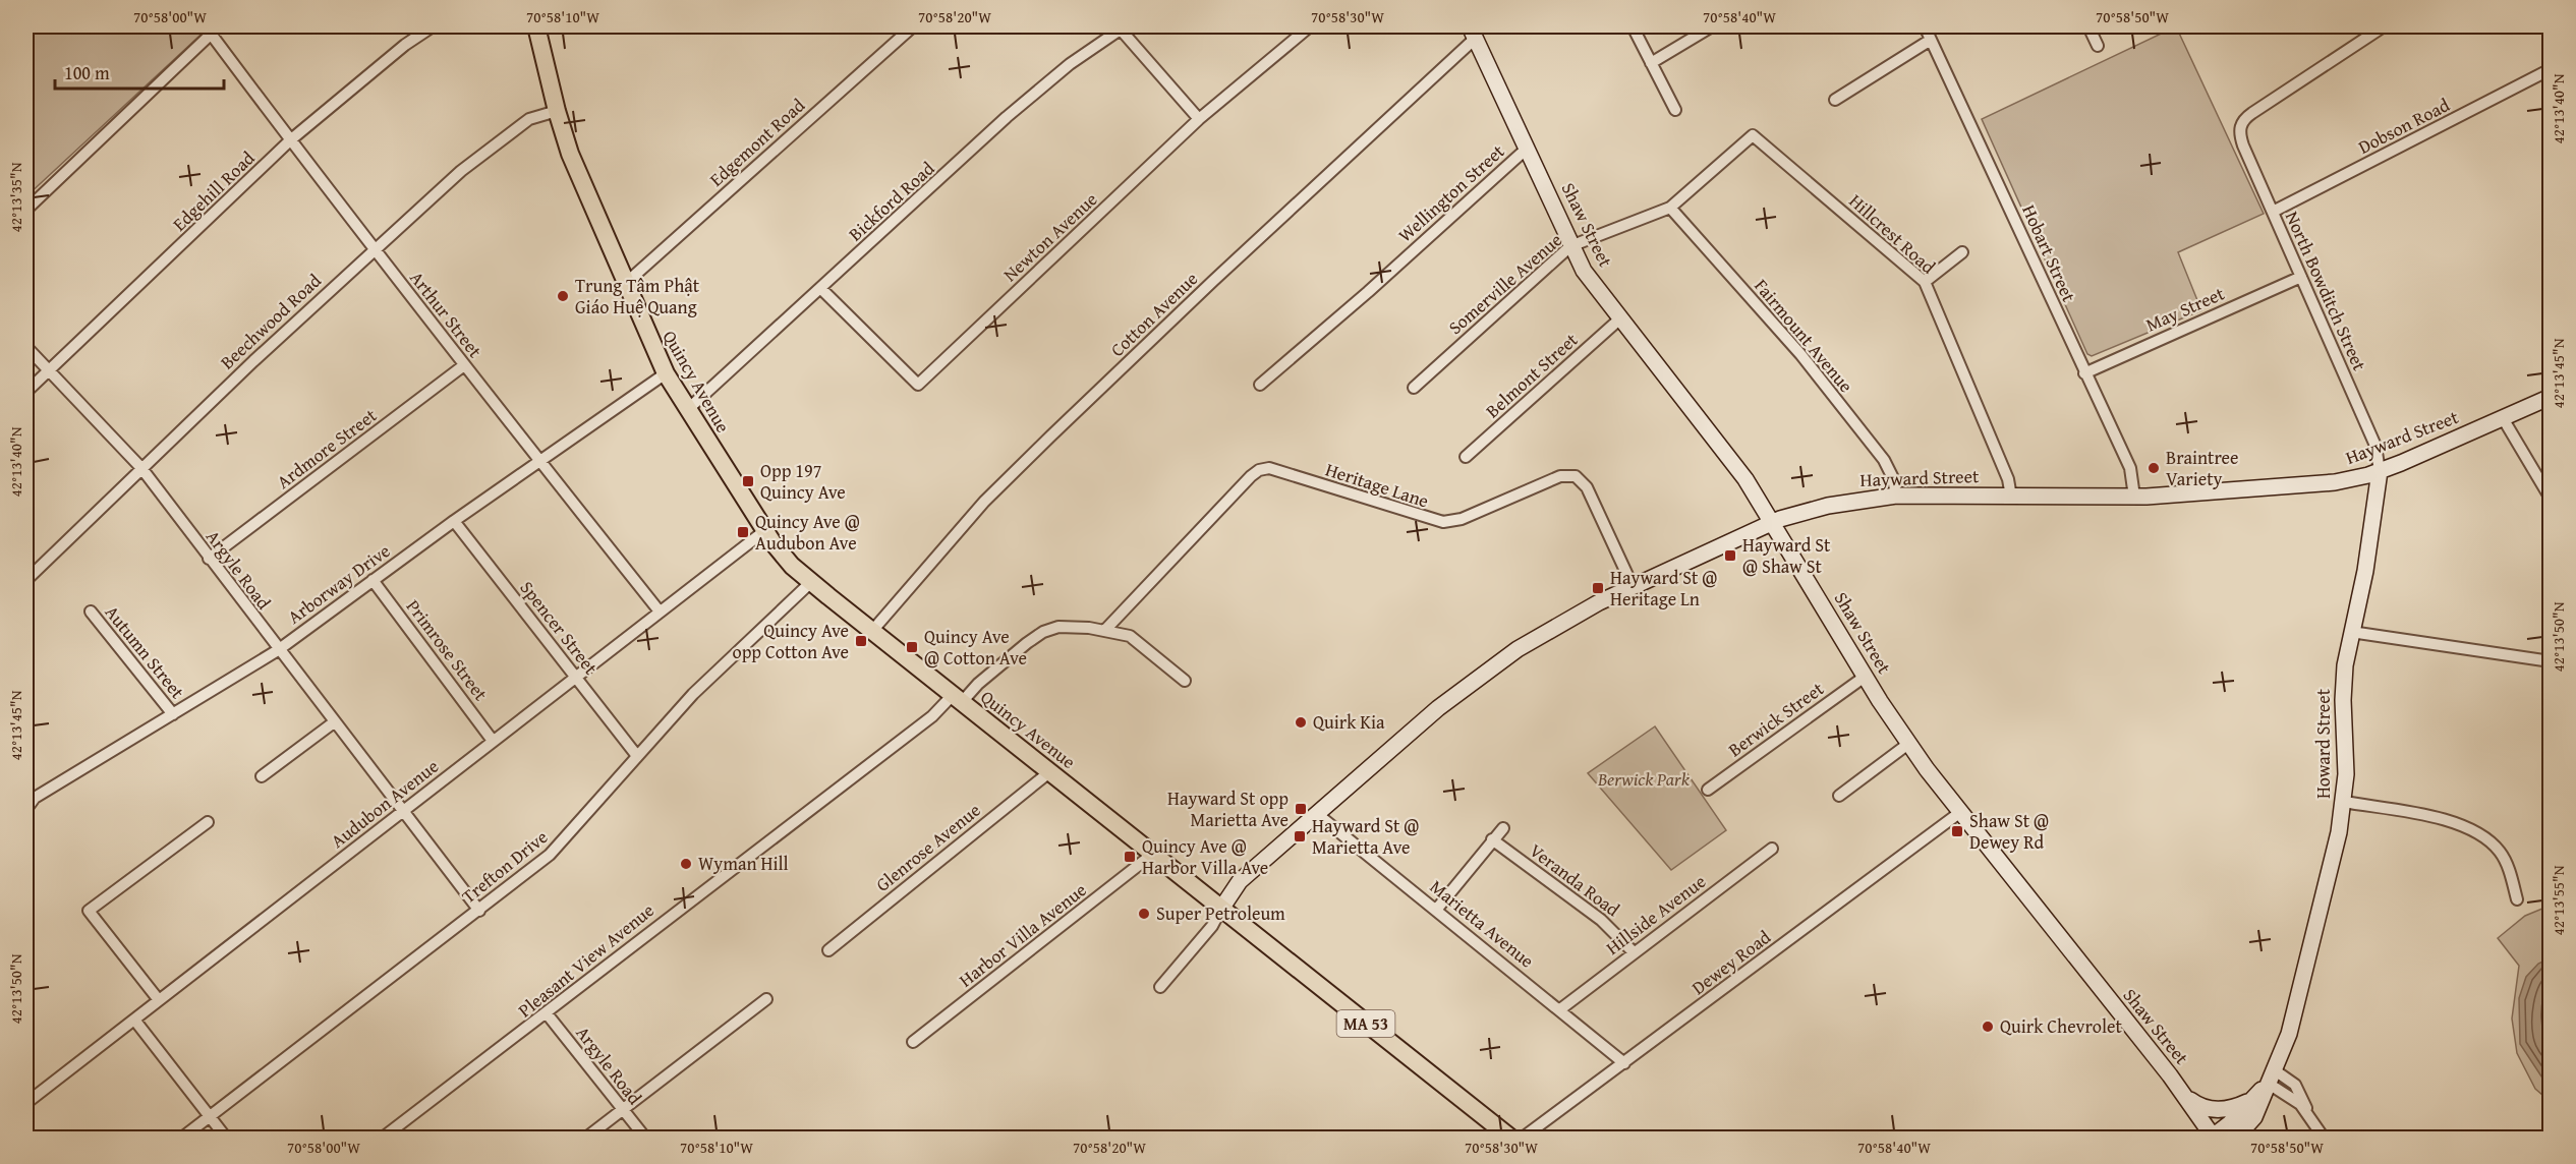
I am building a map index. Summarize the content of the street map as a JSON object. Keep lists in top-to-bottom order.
{
  "streets": {
    "main road": ["Quincy Avenue", "MA 53"],
    "street": [
      "Dobson Road",
      "Edgemont Road",
      "Edgehill Road",
      "Wellington Street",
      "Bickford Road",
      "Shaw Street",
      "Hillcrest Road",
      "Newton Avenue",
      "Hobart Street",
      "Somerville Avenue",
      "North Bowditch Street",
      "May Street",
      "Arthur Street",
      "Cotton Avenue",
      "Beechwood Road",
      "Fairmount Avenue",
      "Belmont Street",
      "Hayward Street",
      "Ardmore Street",
      "Heritage Lane",
      "Argyle Road",
      "Arborway Drive",
      "Spencer Street",
      "Primrose Street",
      "Autumn Street",
      "Berwick Street",
      "Howard Street",
      "Audubon Avenue",
      "Glenrose Avenue",
      "Trefton Drive",
      "Veranda Road",
      "Hillside Avenue",
      "Marietta Avenue",
      "Harbor Villa Avenue",
      "Pleasant View Avenue",
      "Dewey Road"
    ]
  },
  "crossings": [
    ["Dobson Road", "North Bowditch Street"],
    ["Edgemont Road", "Quincy Avenue"],
    ["Edgehill Road", "Arthur Street"],
    ["Edgehill Road", "Argyle Road"],
    ["Wellington Street", "Shaw Street"],
    ["Bickford Road", "Newton Avenue"],
    ["Bickford Road", "Quincy Avenue"],
    ["Shaw Street", "Somerville Avenue"],
    ["Shaw Street", "Cotton Avenue"],
    ["Shaw Street", "Belmont Street"],
    ["Shaw Street", "Hayward Street"],
    ["Shaw Street", "Berwick Street"],
    ["Shaw Street", "Howard Street"],
    ["Shaw Street", "Dewey Road"],
    ["Hillcrest Road", "Somerville Avenue"],
    ["Hillcrest Road", "Hayward Street"],
    ["Hobart Street", "May Street"],
    ["Hobart Street", "Hayward Street"],
    ["Somerville Avenue", "Fairmount Avenue"],
    ["North Bowditch Street", "May Street"],
    ["North Bowditch Street", "Hayward Street"],
    ["North Bowditch Street", "Howard Street"],
    ["Arthur Street", "Beechwood Road"],
    ["Arthur Street", "Ardmore Street"],
    ["Arthur Street", "Arborway Drive"],
    ["Arthur Street", "Audubon Avenue"],
    ["Cotton Avenue", "Quincy Avenue"],
    ["Beechwood Road", "Quincy Avenue"],
    ["Beechwood Road", "Argyle Road"],
    ["Fairmount Avenue", "Hayward Street"],
    ["Quincy Avenue", "Hayward Street"],
    ["Quincy Avenue", "Arborway Drive"],
    ["Quincy Avenue", "Audubon Avenue"],
    ["Quincy Avenue", "Glenrose Avenue"],
    ["Quincy Avenue", "Trefton Drive"],
    ["Quincy Avenue", "Harbor Villa Avenue"],
    ["Quincy Avenue", "Pleasant View Avenue"],
    ["Hayward Street", "Heritage Lane"],
    ["Hayward Street", "Howard Street"],
    ["Hayward Street", "Marietta Avenue"],
    ["Ardmore Street", "Argyle Road"],
    ["Heritage Lane", "Pleasant View Avenue"],
    ["Argyle Road", "Arborway Drive"],
    ["Argyle Road", "Audubon Avenue"],
    ["Argyle Road", "Trefton Drive"],
    ["Argyle Road", "Pleasant View Avenue"],
    ["Arborway Drive", "Spencer Street"],
    ["Arborway Drive", "Primrose Street"],
    ["Arborway Drive", "Autumn Street"],
    ["Spencer Street", "Audubon Avenue"],
    ["Spencer Street", "Trefton Drive"],
    ["Primrose Street", "Audubon Avenue"],
    ["Veranda Road", "Hillside Avenue"],
    ["Hillside Avenue", "Marietta Avenue"],
    ["Marietta Avenue", "Dewey Road"]
  ],
  "parks": ["Berwick Park"],
  "places": {
    "other": [
      "Trung Tâm Phật Giáo Huệ Quang",
      "Braintree Variety",
      "Quirk Kia",
      "Wyman Hill",
      "Super Petroleum",
      "Quirk Chevrolet"
    ],
    "transit": [
      "Opp 197 Quincy Ave",
      "Quincy Ave @ Audubon Ave",
      "Hayward St @ Shaw St",
      "Hayward St @ Heritage Ln",
      "Quincy Ave opp Cotton Ave",
      "Quincy Ave @ Cotton Ave",
      "Hayward St opp Marietta Ave",
      "Shaw St @ Dewey Rd",
      "Hayward St @ Marietta Ave",
      "Quincy Ave @ Harbor Villa Ave"
    ]
  },
  "scale_bar": "100 m",
  "coordinates": [
    "70°58'00\"W",
    "70°58'10\"W",
    "70°58'20\"W",
    "70°58'30\"W",
    "70°58'40\"W",
    "70°58'50\"W",
    "42°13'40\"N",
    "42°13'35\"N",
    "42°13'45\"N",
    "42°13'50\"N",
    "42°13'55\"N"
  ]
}
